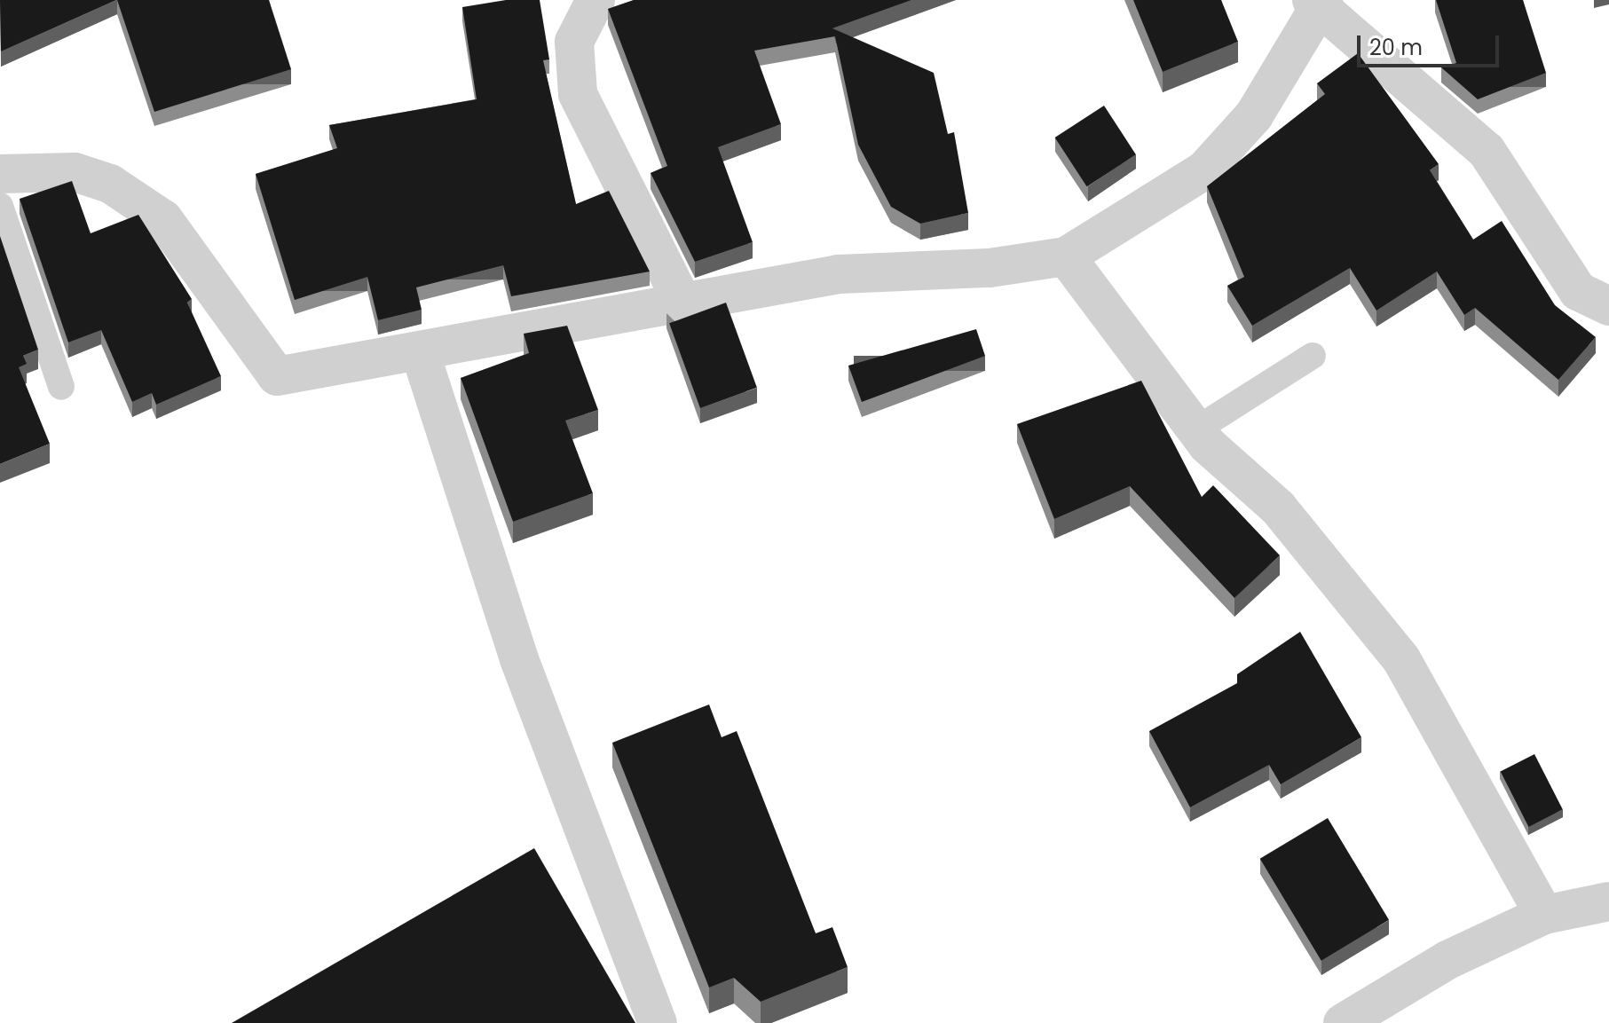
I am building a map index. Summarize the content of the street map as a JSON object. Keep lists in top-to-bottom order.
{
  "scale_bar": "20 m"
}
